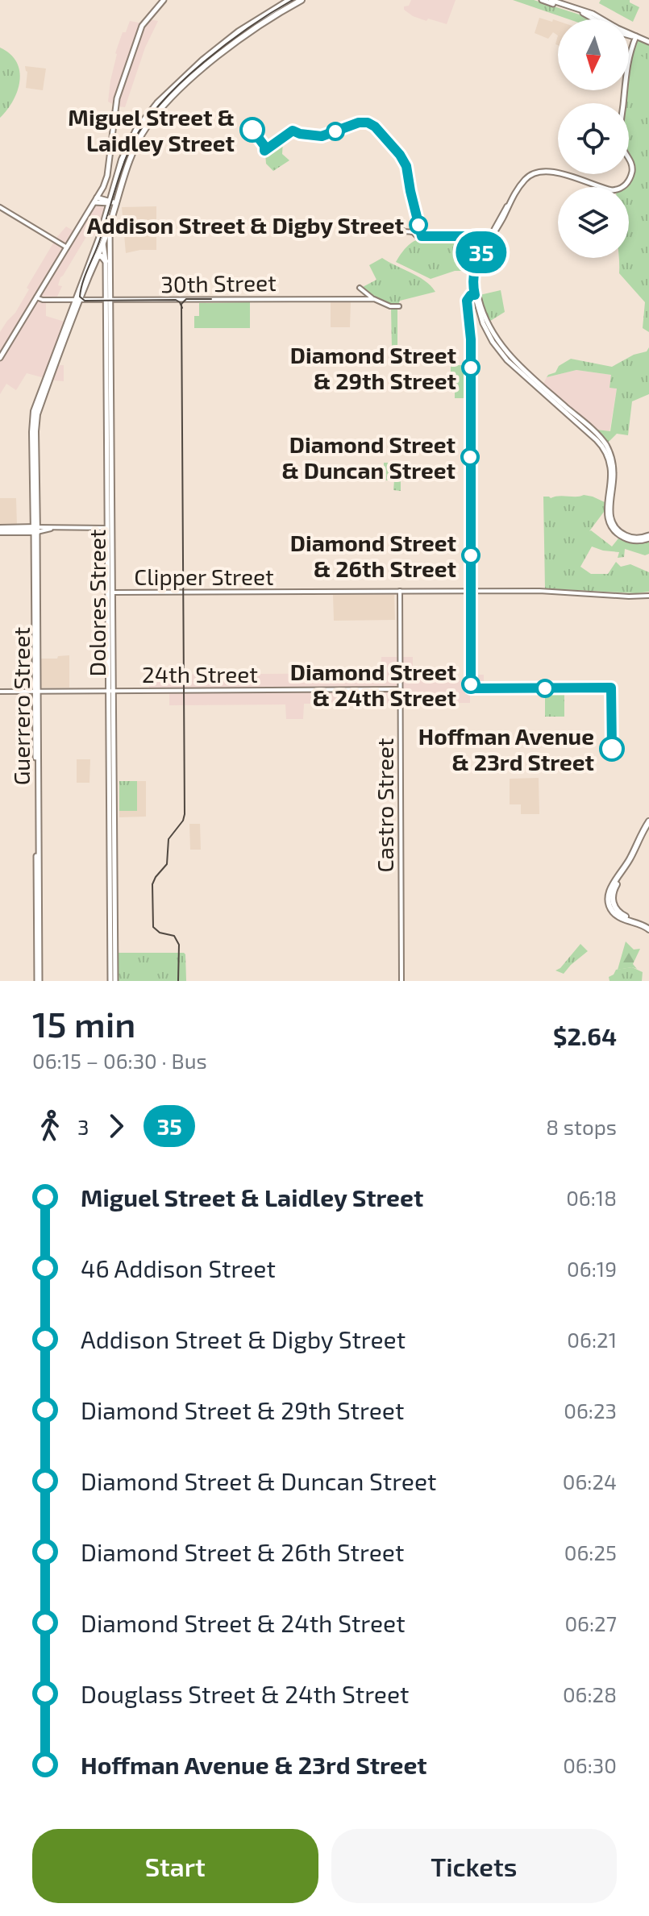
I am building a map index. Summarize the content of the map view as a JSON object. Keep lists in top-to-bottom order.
{
  "streets": {
    "main road": ["Dolores Street", "Guerrero Street"],
    "street": [
      "30th Street",
      "Clipper Street",
      "24th Street",
      "Castro Street"
    ]
  },
  "crossings": [
    ["30th Street", "Dolores Street"],
    ["30th Street", "Guerrero Street"],
    ["Clipper Street", "Dolores Street"],
    ["Clipper Street", "Castro Street"],
    ["Dolores Street", "24th Street"],
    ["24th Street", "Guerrero Street"],
    ["24th Street", "Castro Street"]
  ],
  "places": [
    "Miguel Street & Laidley Street",
    "Addison Street & Digby Street",
    "Diamond Street & 29th Street",
    "Diamond Street & Duncan Street",
    "Diamond Street & 26th Street",
    "Diamond Street & 24th Street",
    "Hoffman Avenue & 23rd Street"
  ],
  "lines": ["bus line 35"],
  "north": "bottom",
  "page": {
    "on_map": "35",
    "heading": ["15 min", "06:15 – 06:30 · Bus", "$2.64"],
    "legs": ["3", "35", "8 stops"],
    "list": [
      {
        "name": "Miguel Street & Laidley Street",
        "value": "06:18"
      },
      {
        "name": "46 Addison Street",
        "value": "06:19"
      },
      {
        "name": "Addison Street & Digby Street",
        "value": "06:21"
      },
      {
        "name": "Diamond Street & 29th Street",
        "value": "06:23"
      },
      {
        "name": "Diamond Street & Duncan Street",
        "value": "06:24"
      },
      {
        "name": "Diamond Street & 26th Street",
        "value": "06:25"
      },
      {
        "name": "Diamond Street & 24th Street",
        "value": "06:27"
      },
      {
        "name": "Douglass Street & 24th Street",
        "value": "06:28"
      },
      {
        "name": "Hoffman Avenue & 23rd Street",
        "value": "06:30"
      }
    ],
    "buttons": ["Start", "Tickets"]
  }
}
